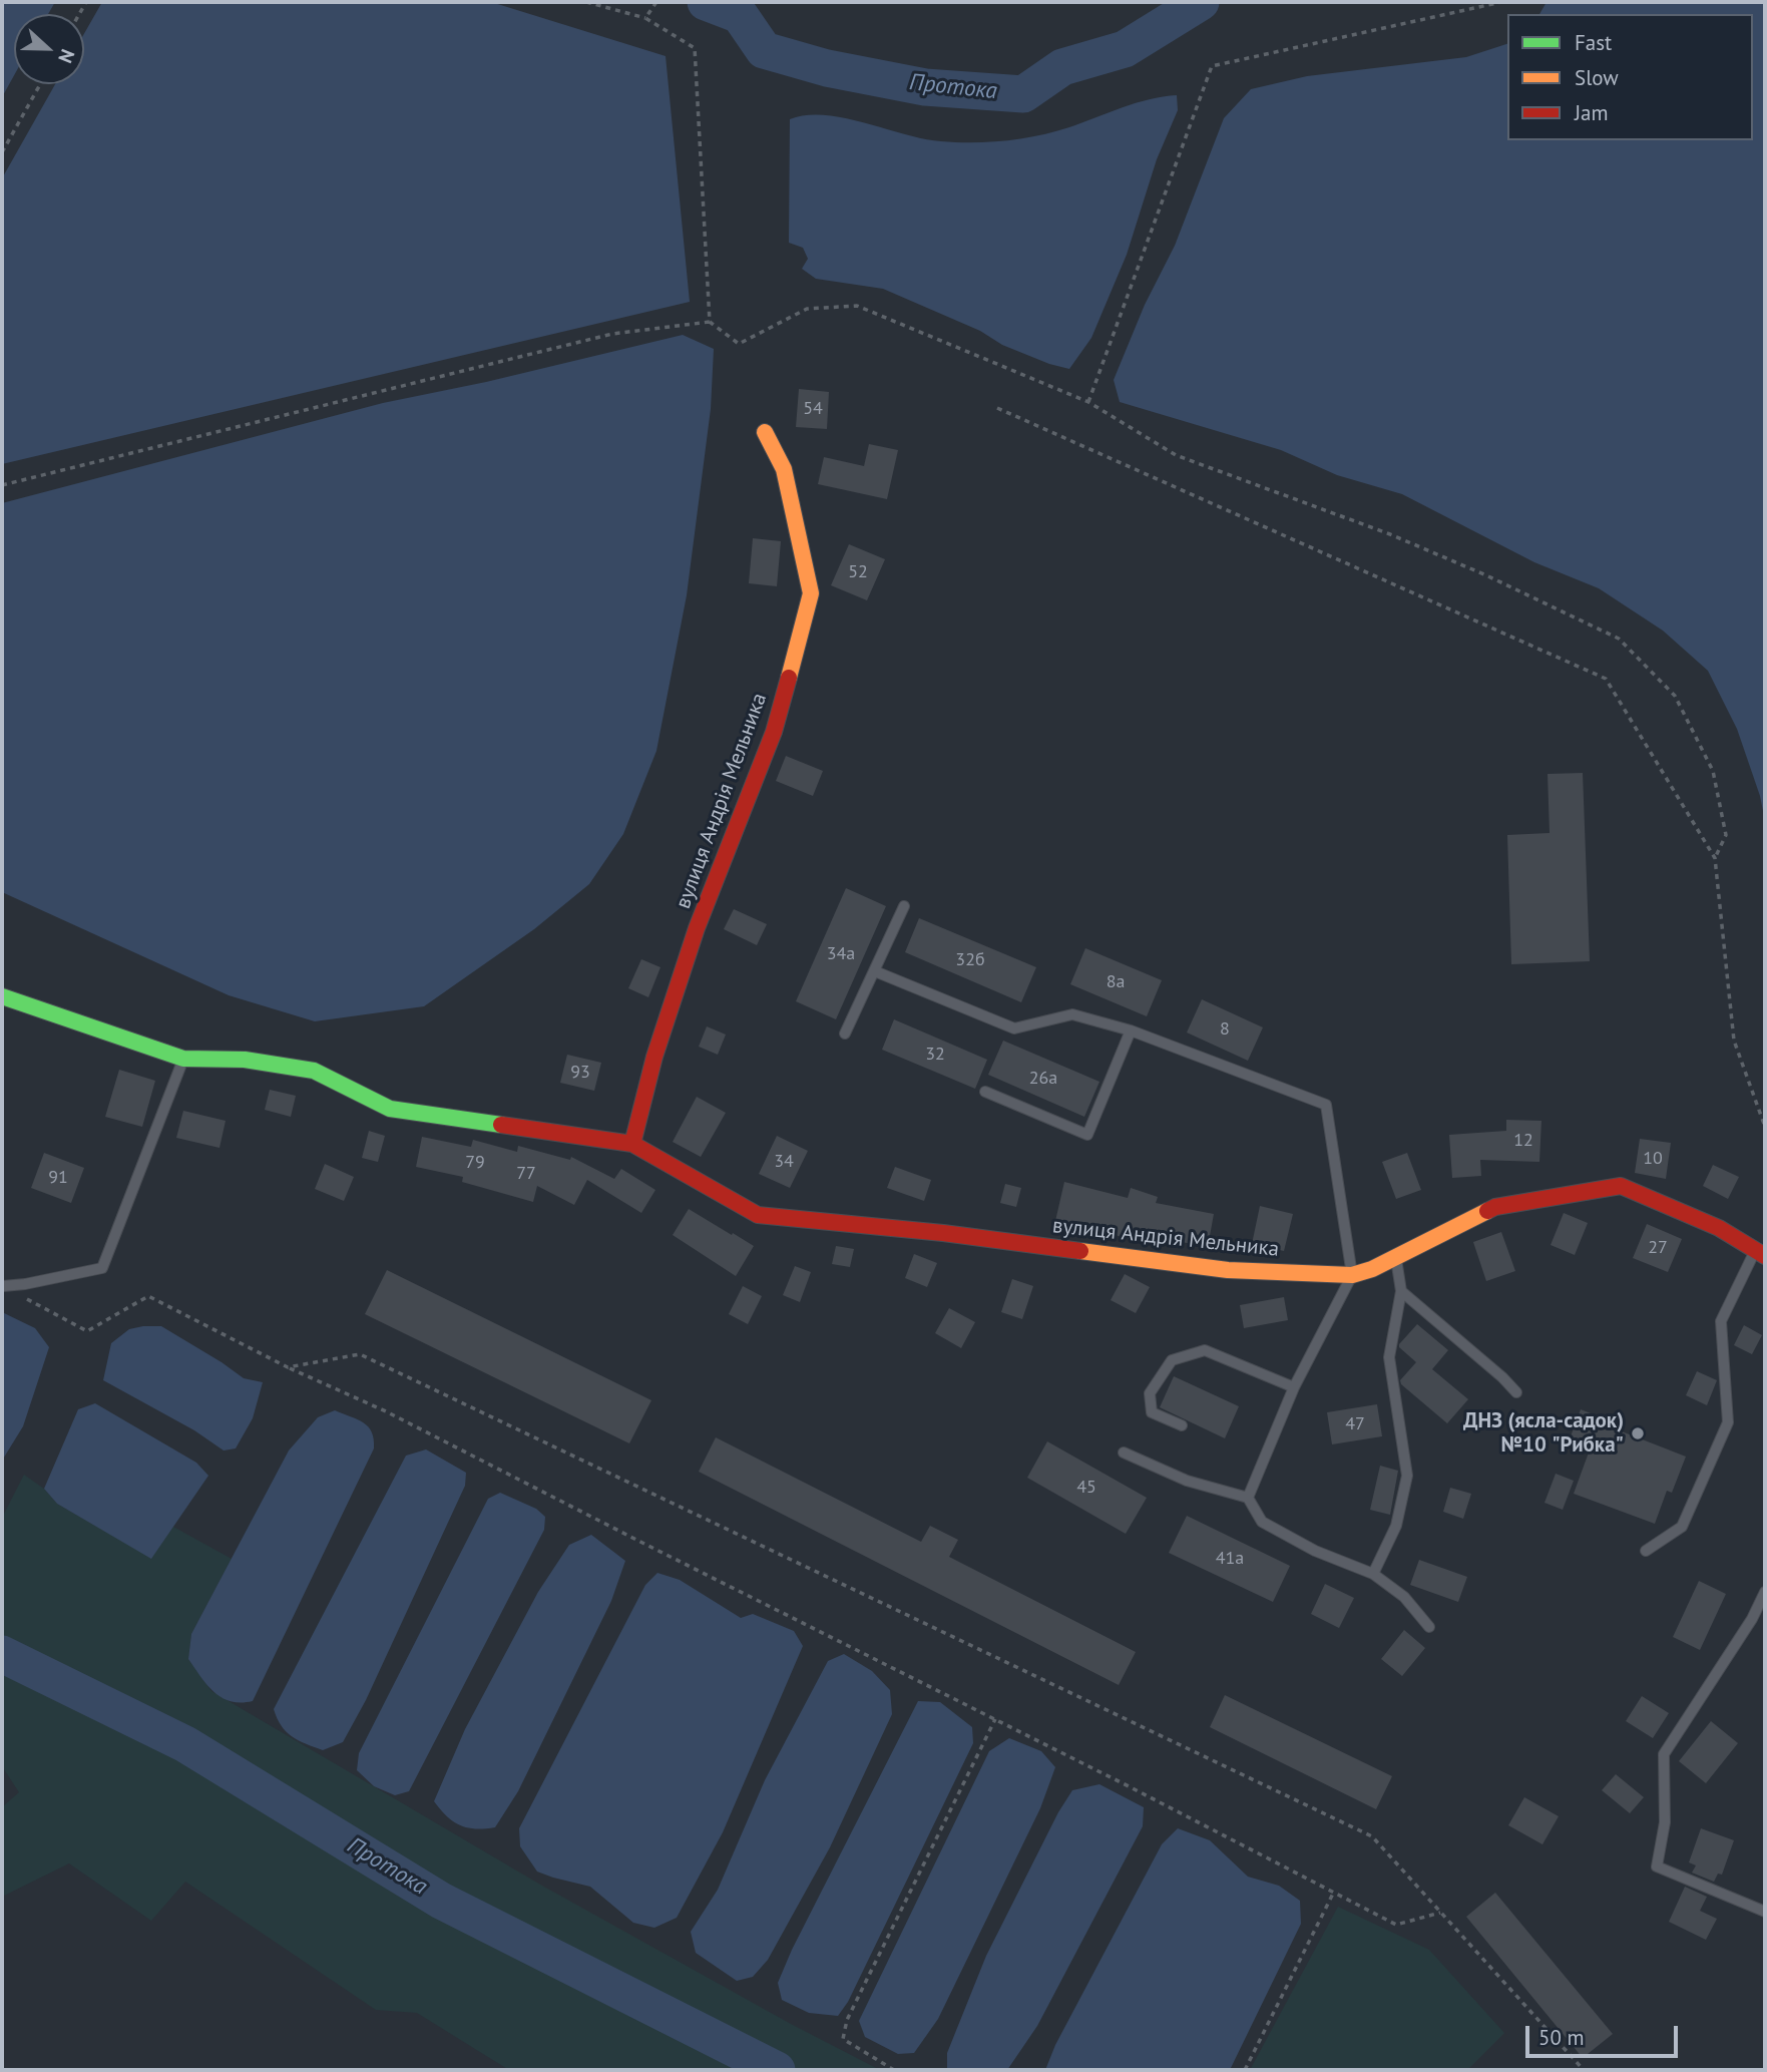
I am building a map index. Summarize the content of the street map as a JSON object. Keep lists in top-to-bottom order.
{
  "streets": {
    "street": ["вулиця Андрія Мельника"]
  },
  "water": ["Протока"],
  "places": ["ДНЗ (ясла-садок) №10 \"Рибка\""],
  "house_numbers": [
    "54",
    "52",
    "34а",
    "32б",
    "8а",
    "8",
    "32",
    "93",
    "26а",
    "12",
    "10",
    "34",
    "79",
    "77",
    "91",
    "27",
    "47",
    "45",
    "41а"
  ],
  "legend": ["Fast", "Slow", "Jam"],
  "scale_bar": "50 m",
  "north": "right"
}
